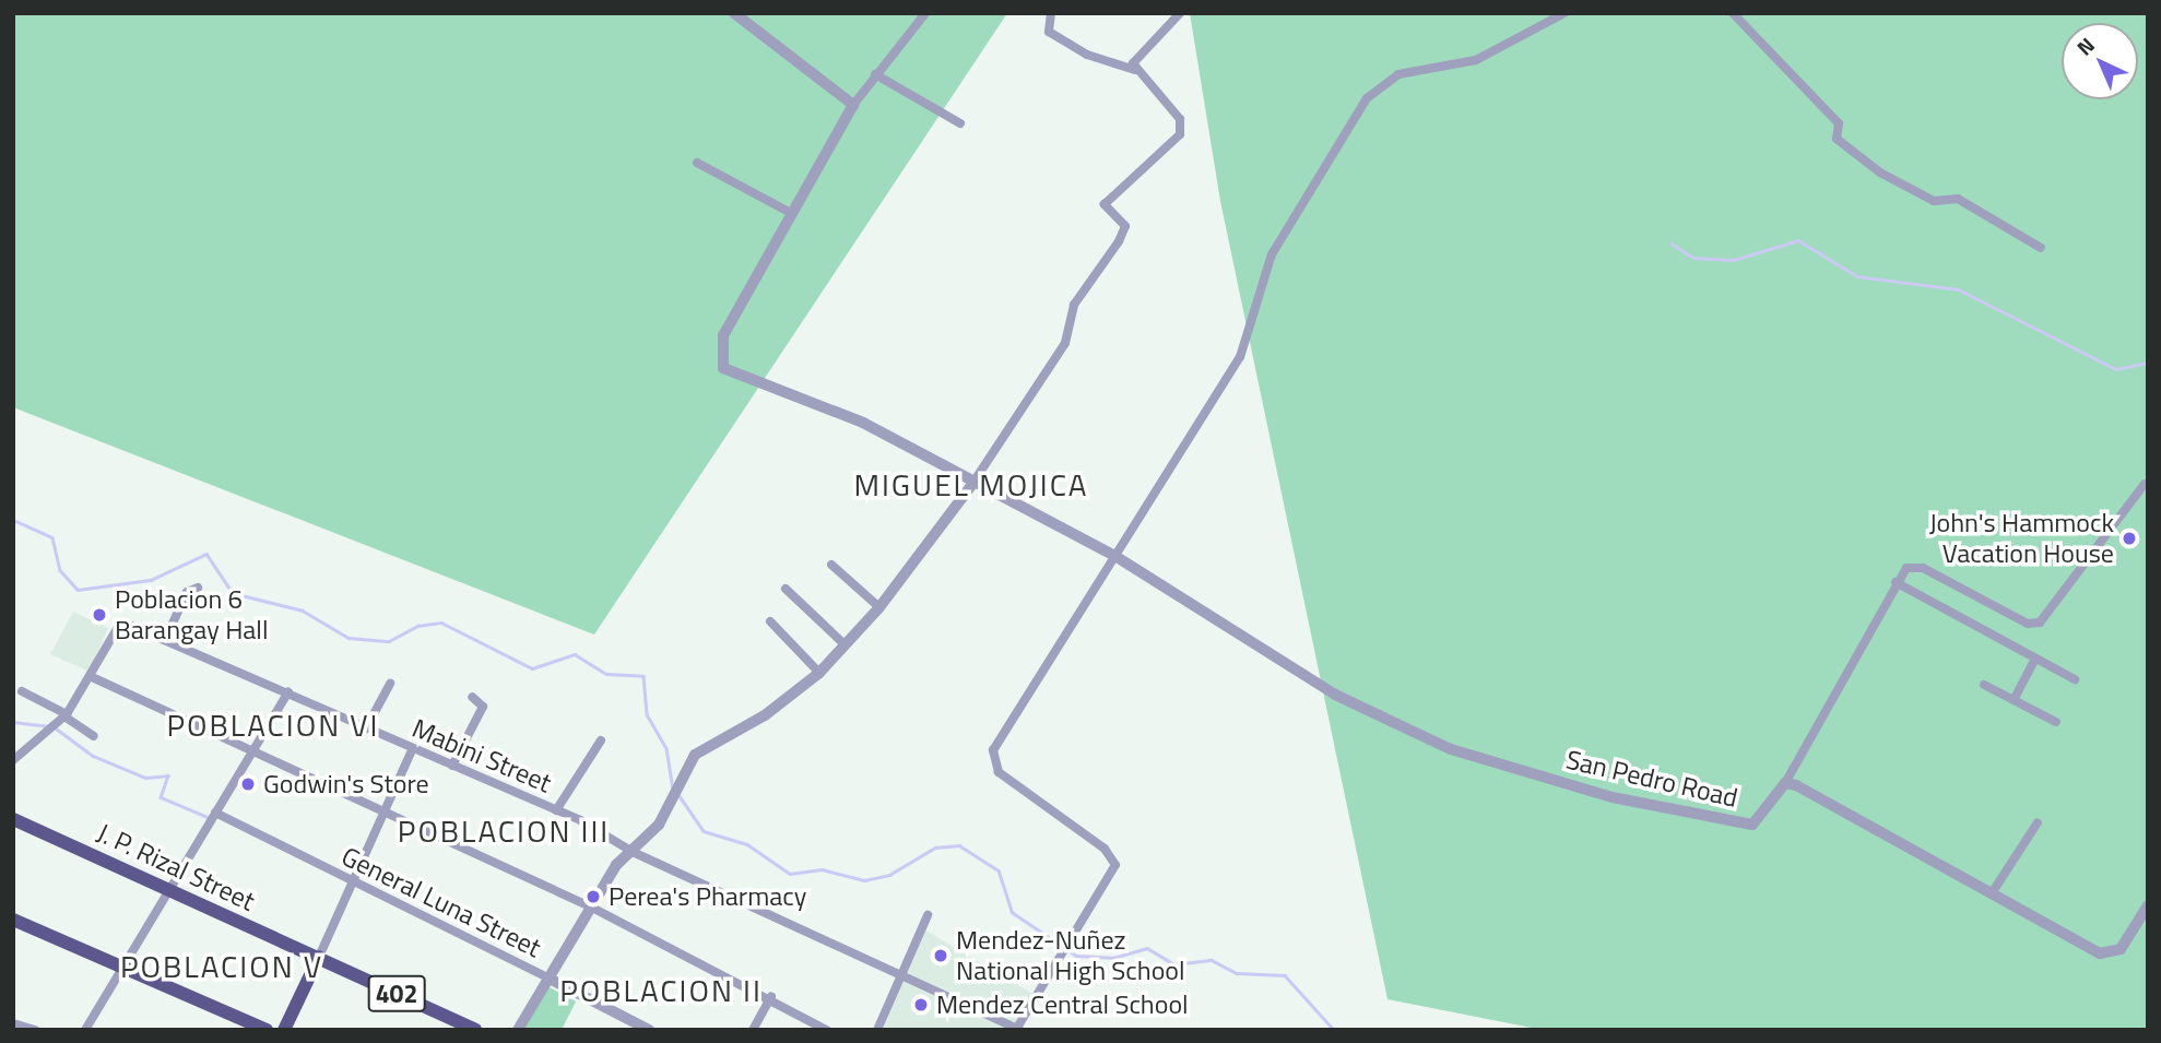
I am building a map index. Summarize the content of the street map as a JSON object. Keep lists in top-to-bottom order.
{
  "streets": {
    "main road": ["J. P. Rizal Street", "402"],
    "street": ["Mabini Street", "San Pedro Road", "General Luna Street"]
  },
  "crossings": [
    ["J. P. Rizal Street", "402"]
  ],
  "districts": [
    "MIGUEL MOJICA",
    "POBLACION VI",
    "POBLACION III",
    "POBLACION V",
    "POBLACION II"
  ],
  "places": [
    "John's Hammock Vacation House",
    "Poblacion 6 Barangay Hall",
    "Godwin's Store",
    "Perea's Pharmacy",
    "Mendez-Nuñez National High School",
    "Mendez Central School"
  ],
  "north": "top left"
}
